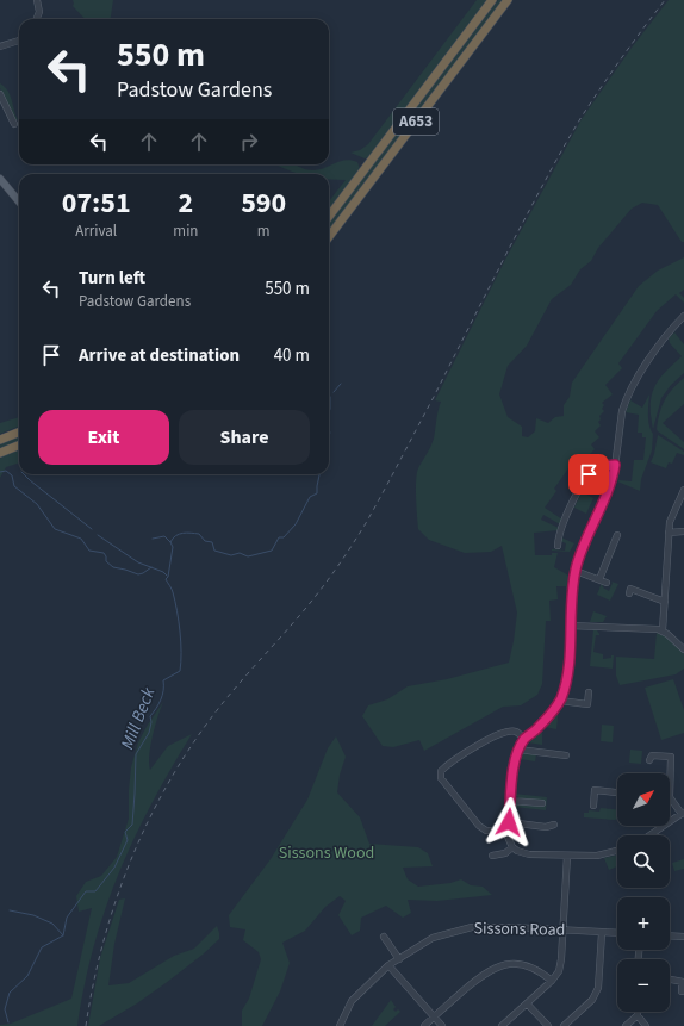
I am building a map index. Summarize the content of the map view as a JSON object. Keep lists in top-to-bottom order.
{
  "streets": {
    "highway": ["A653"],
    "street": ["Sissons Road"]
  },
  "water": ["Mill Beck"],
  "parks": ["Sissons Wood"],
  "north": "top right",
  "page": {
    "turn": ["550 m", "Padstow Gardens"],
    "eta": [
      "07:51",
      "Arrival",
      "2",
      "min",
      "590",
      "m"
    ],
    "list": [
      {
        "name": "Turn left",
        "note": "Padstow Gardens",
        "value": "550 m"
      },
      {
        "name": "Arrive at destination",
        "value": "40 m"
      }
    ],
    "buttons": ["Exit", "Share"],
    "map_buttons": ["+", "−"]
  }
}
